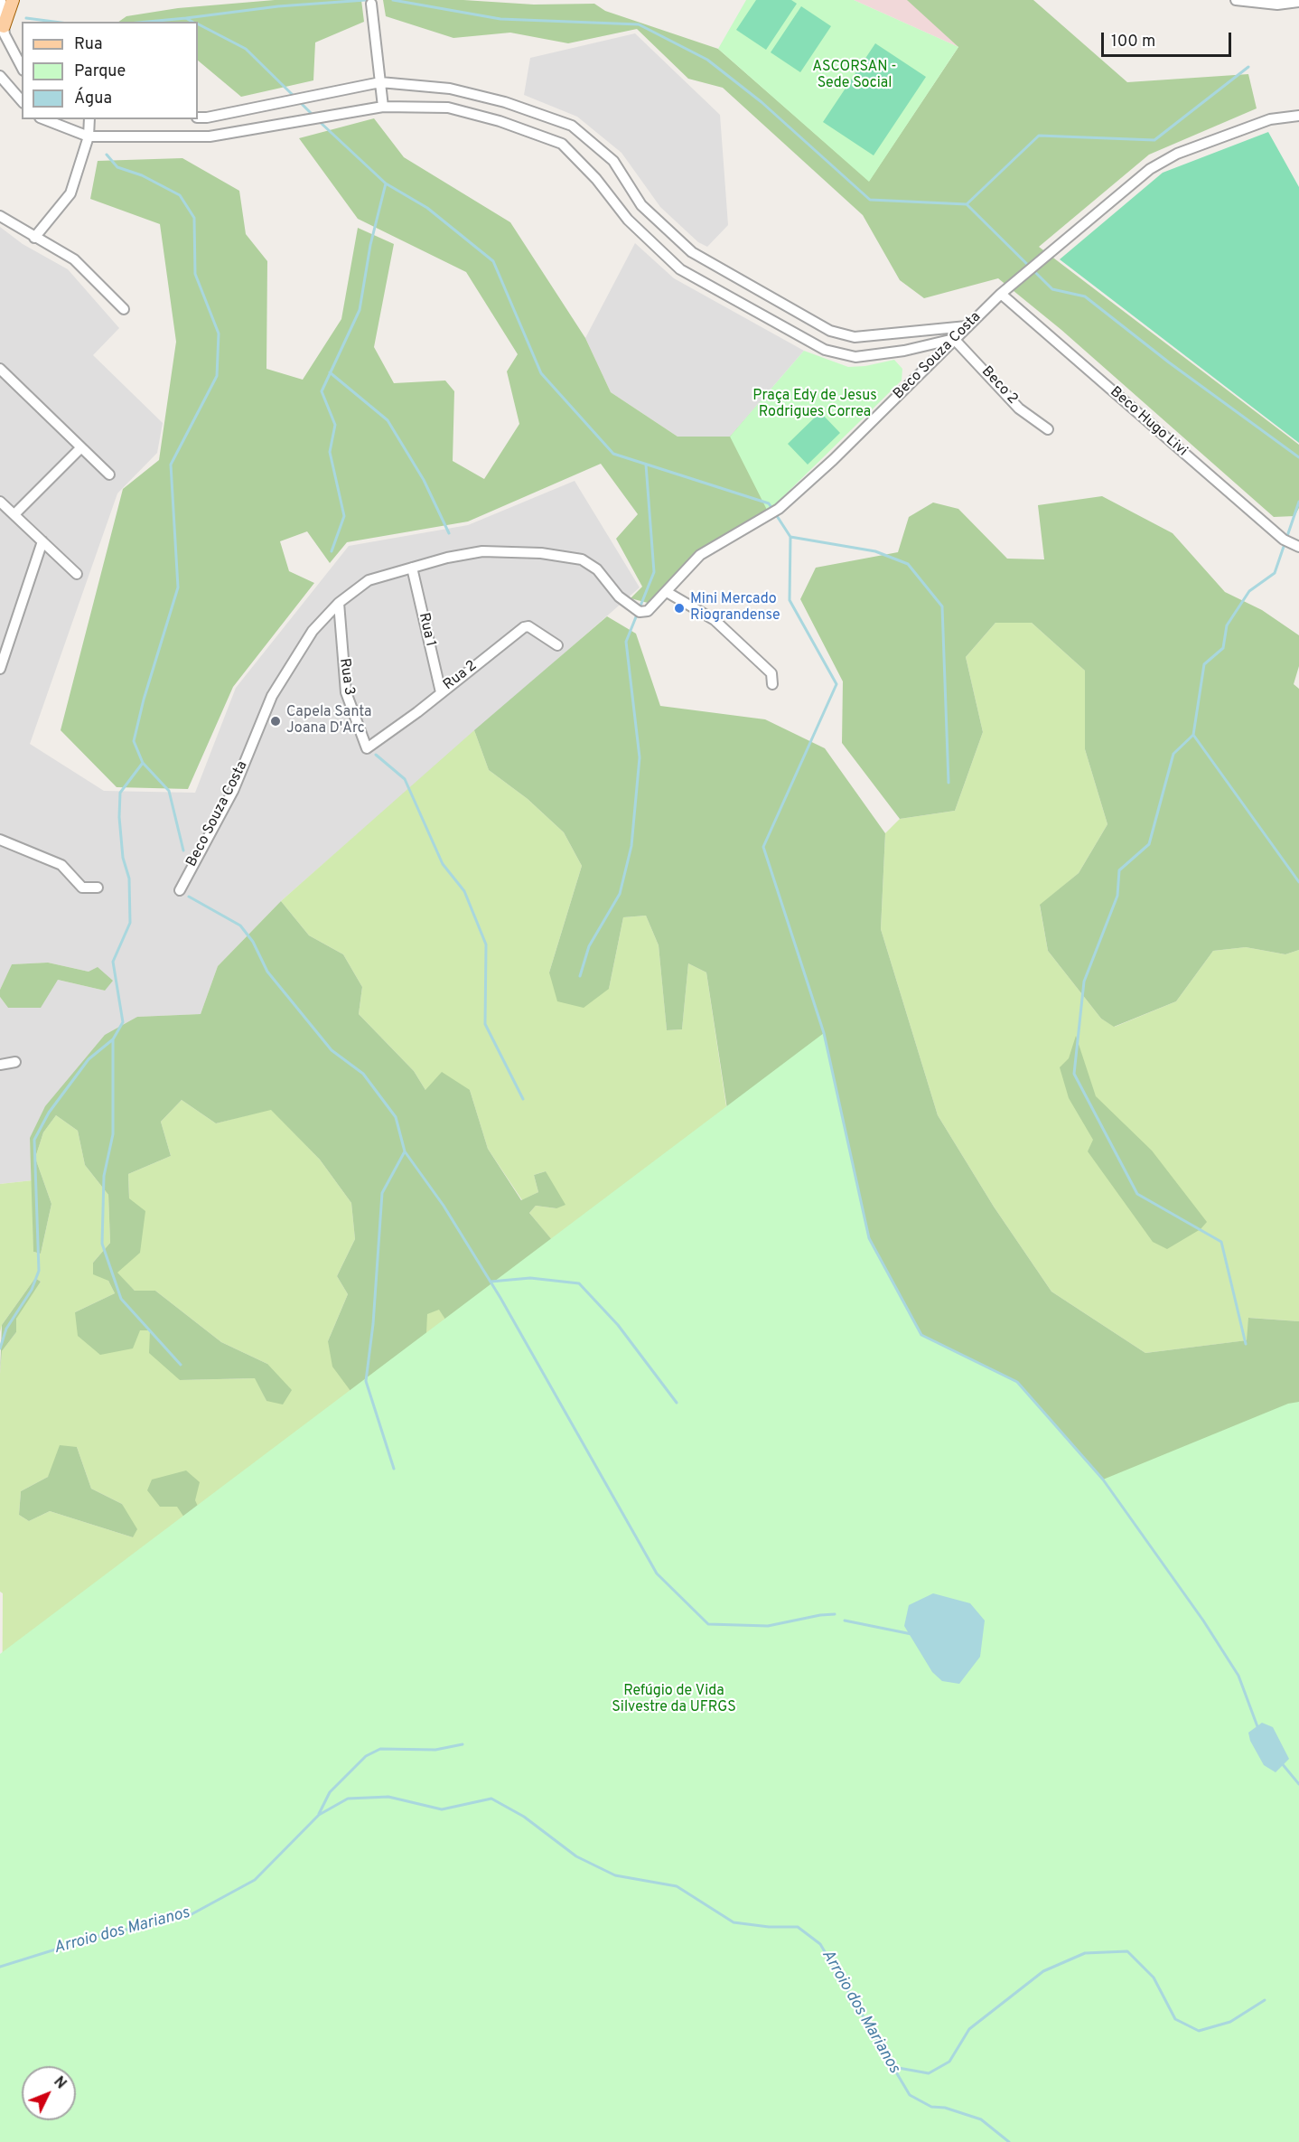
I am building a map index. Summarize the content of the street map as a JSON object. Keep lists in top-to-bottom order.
{
  "streets": {
    "street": [
      "Beco Souza Costa",
      "Beco 2",
      "Beco Hugo Livi",
      "Rua 1",
      "Rua 2",
      "Rua 3"
    ]
  },
  "crossings": [
    ["Beco Souza Costa", "Beco 2"],
    ["Beco Souza Costa", "Beco Hugo Livi"],
    ["Beco Souza Costa", "Rua 1"],
    ["Beco Souza Costa", "Rua 3"],
    ["Rua 1", "Rua 2"],
    ["Rua 2", "Rua 3"]
  ],
  "water": ["Arroio dos Marianos"],
  "parks": ["ASCORSAN - Sede Social", "Praça Edy de Jesus Rodrigues Correa", "Refúgio de Vida Silvestre da UFRGS"],
  "places": ["Mini Mercado Riograndense", "Capela Santa Joana D'Arc"],
  "legend": ["Rua", "Parque", "Água"],
  "scale_bar": "100 m",
  "north": "top right"
}
